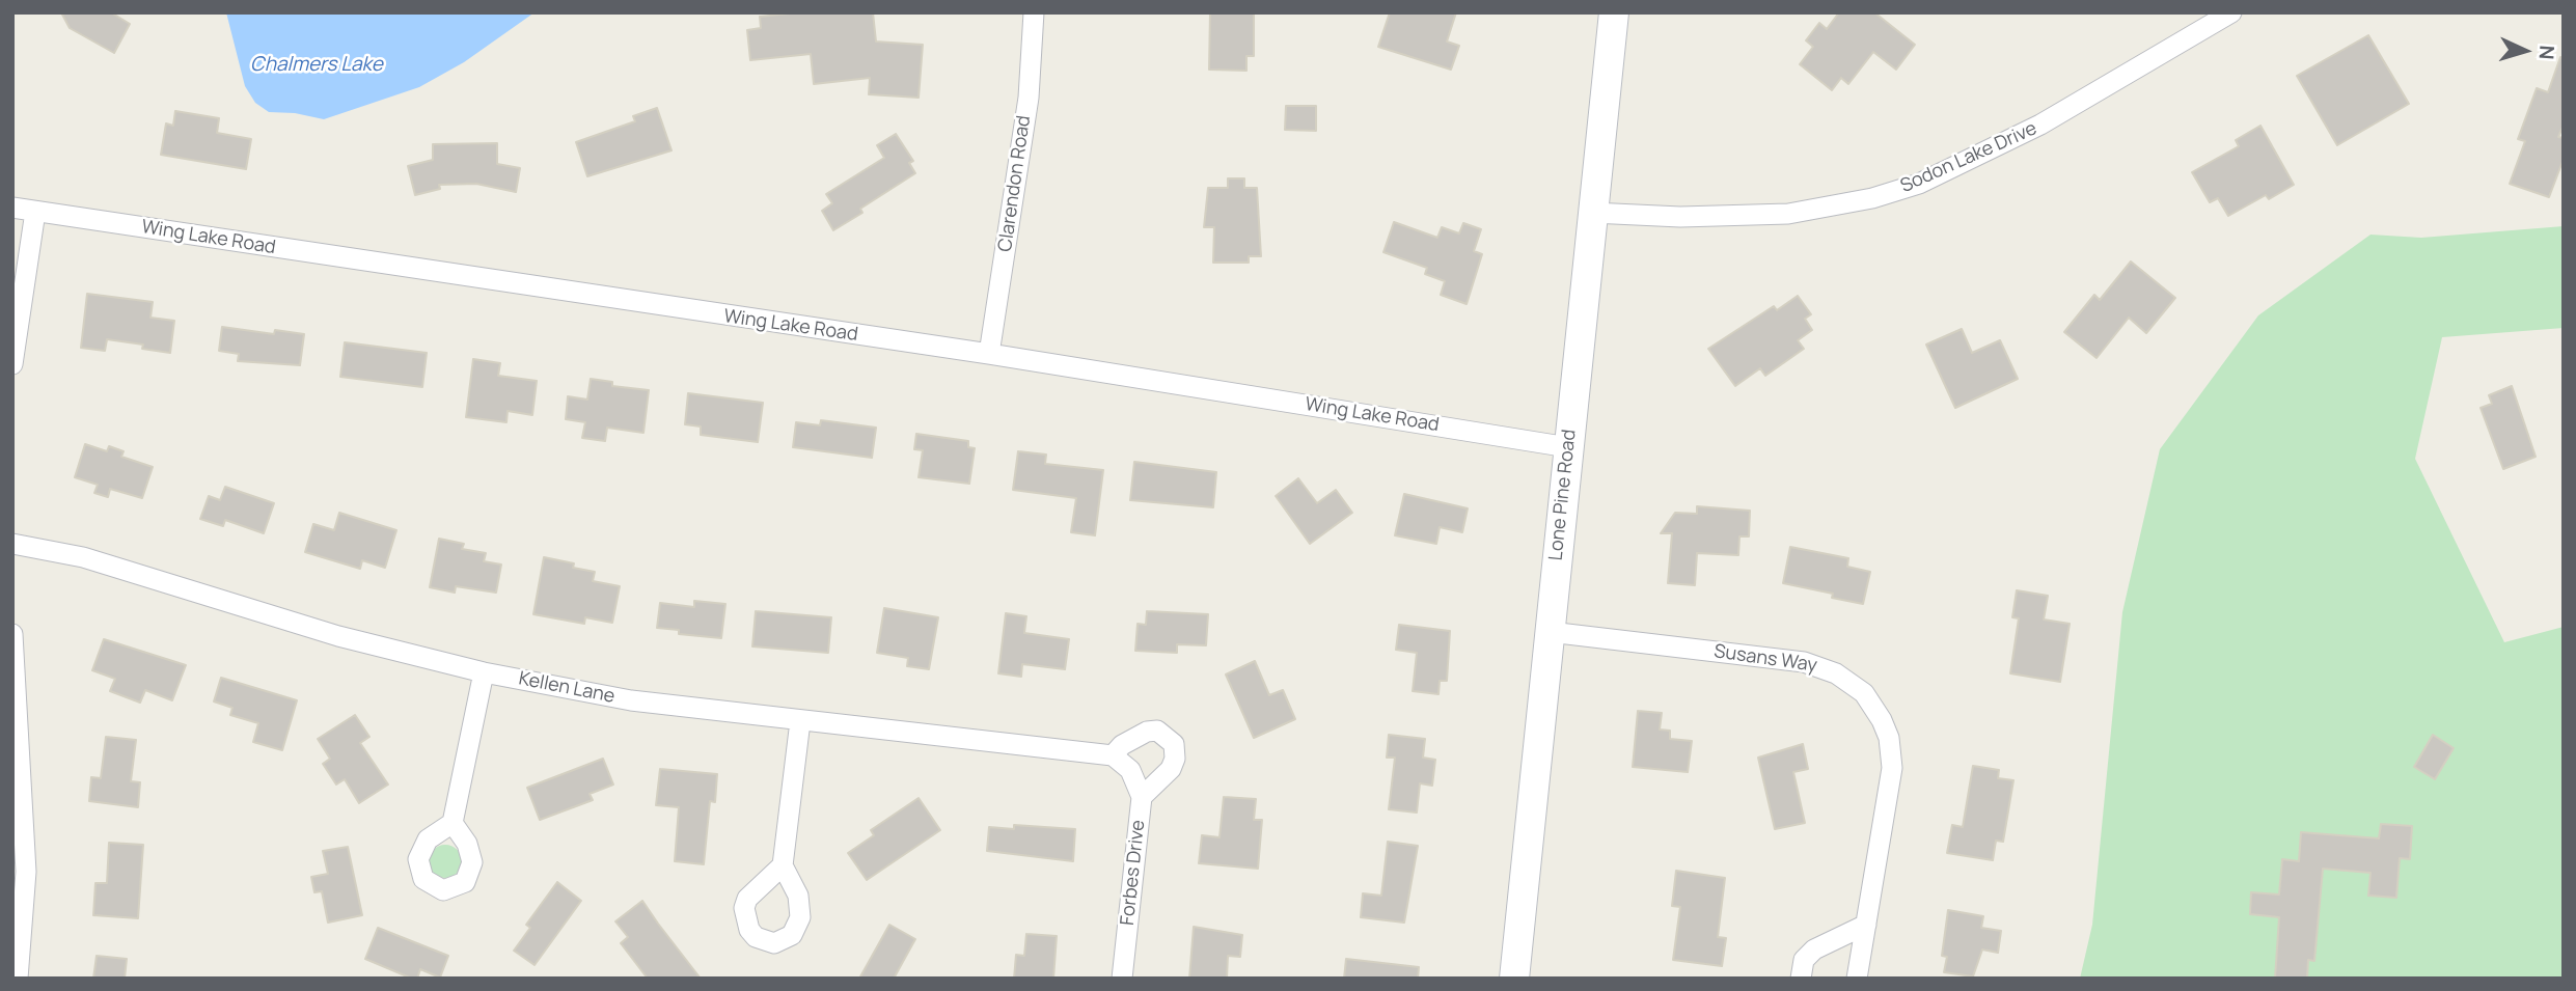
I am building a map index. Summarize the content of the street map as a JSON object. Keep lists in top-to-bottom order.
{
  "streets": {
    "street": [
      "Sodon Lake Drive",
      "Clarendon Road",
      "Wing Lake Road",
      "Lone Pine Road",
      "Susans Way",
      "Kellen Lane",
      "Forbes Drive"
    ]
  },
  "crossings": [
    ["Sodon Lake Drive", "Lone Pine Road"],
    ["Clarendon Road", "Wing Lake Road"],
    ["Wing Lake Road", "Lone Pine Road"],
    ["Lone Pine Road", "Susans Way"],
    ["Kellen Lane", "Forbes Drive"]
  ],
  "water": ["Chalmers Lake"],
  "north": "right"
}
